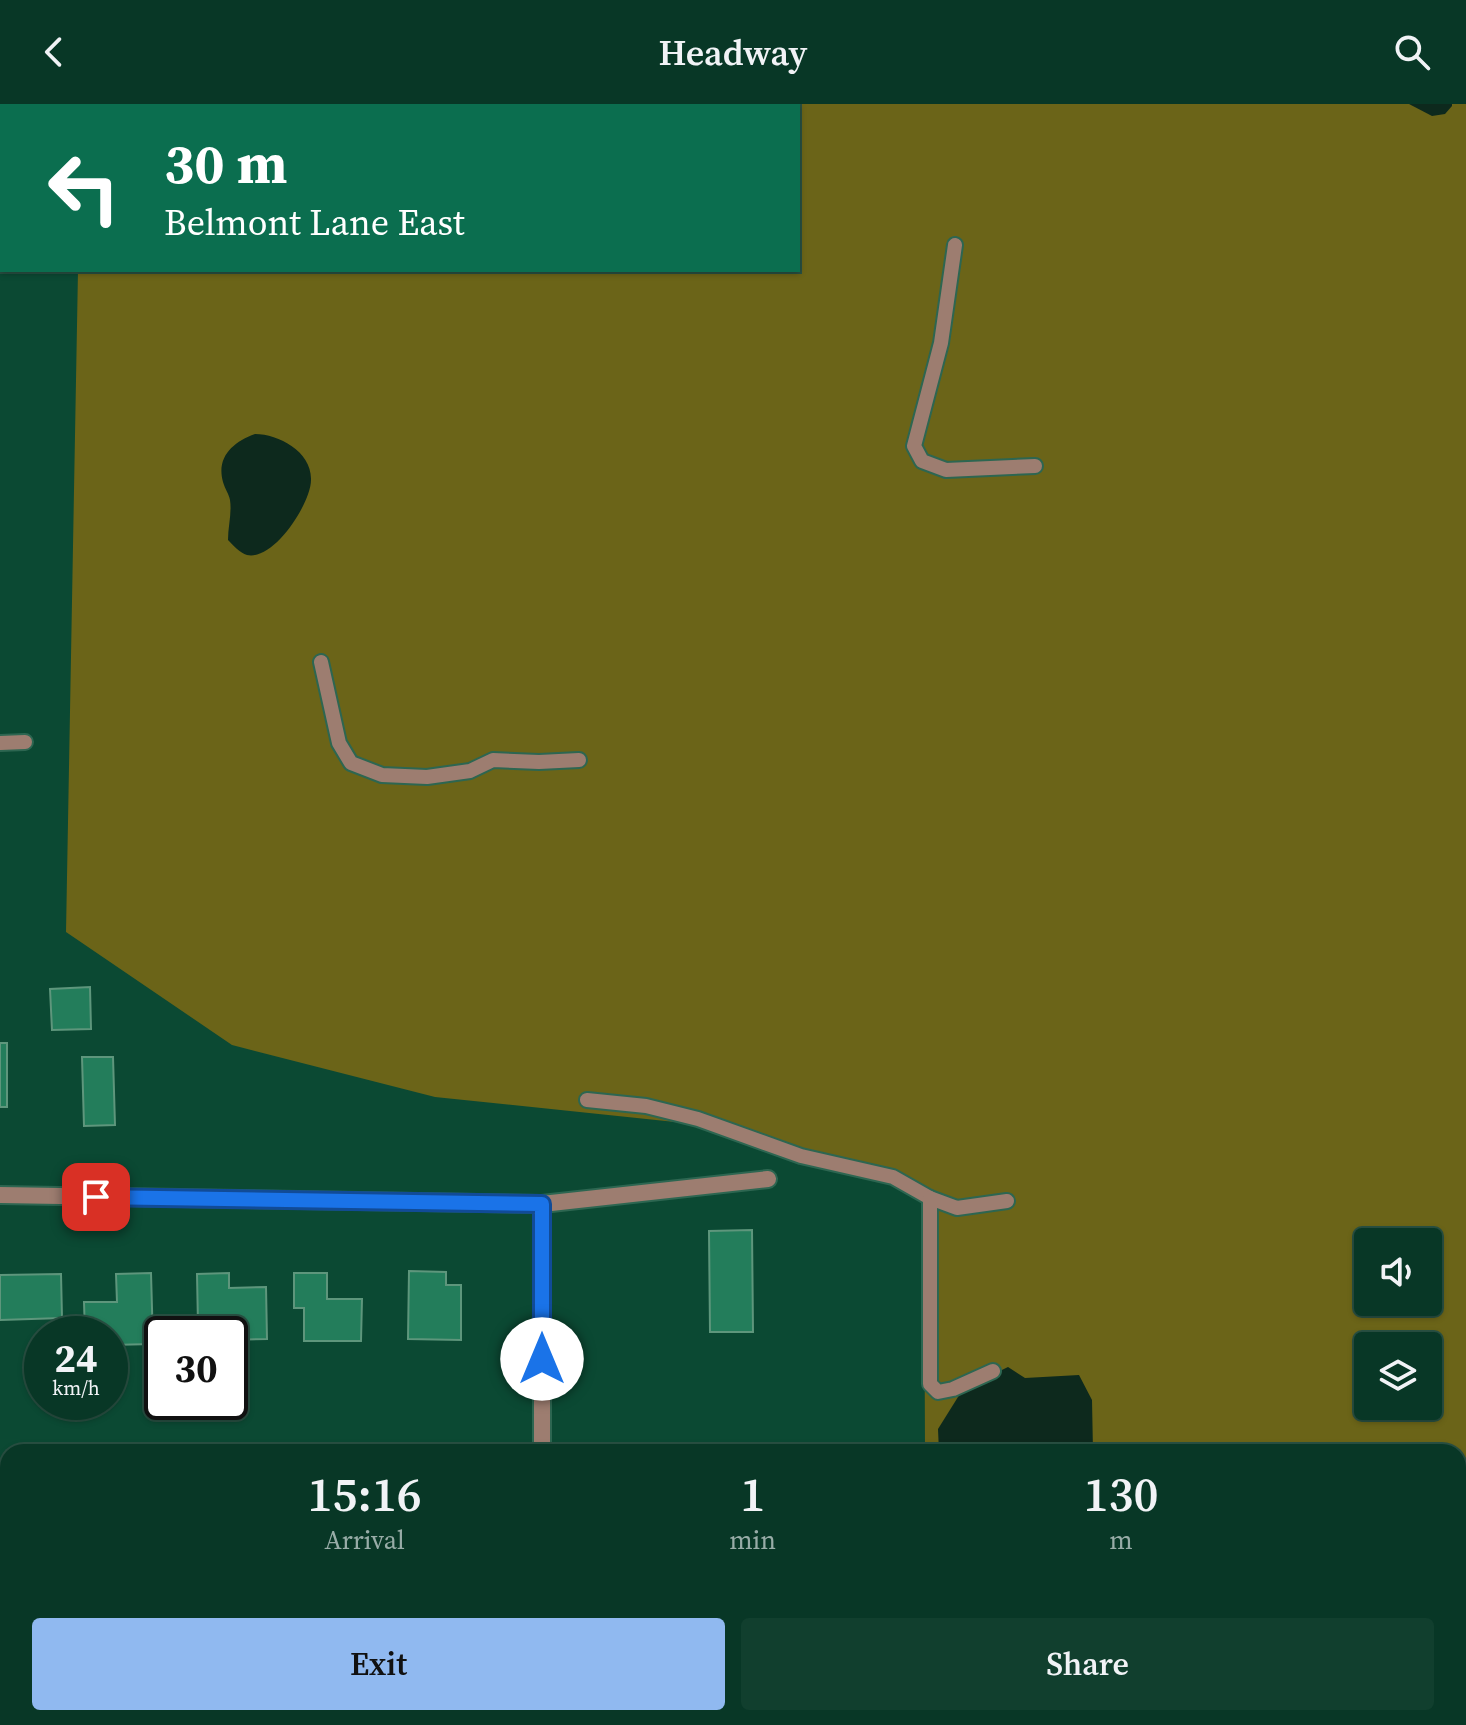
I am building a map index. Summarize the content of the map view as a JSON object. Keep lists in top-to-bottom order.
{
  "page": {
    "header": "Headway",
    "turn": ["30 m", "Belmont Lane East"],
    "speed": "24 km/h",
    "limit": "30",
    "eta": [
      "15:16",
      "Arrival",
      "1",
      "min",
      "130",
      "m"
    ],
    "buttons": ["Exit", "Share"]
  }
}
